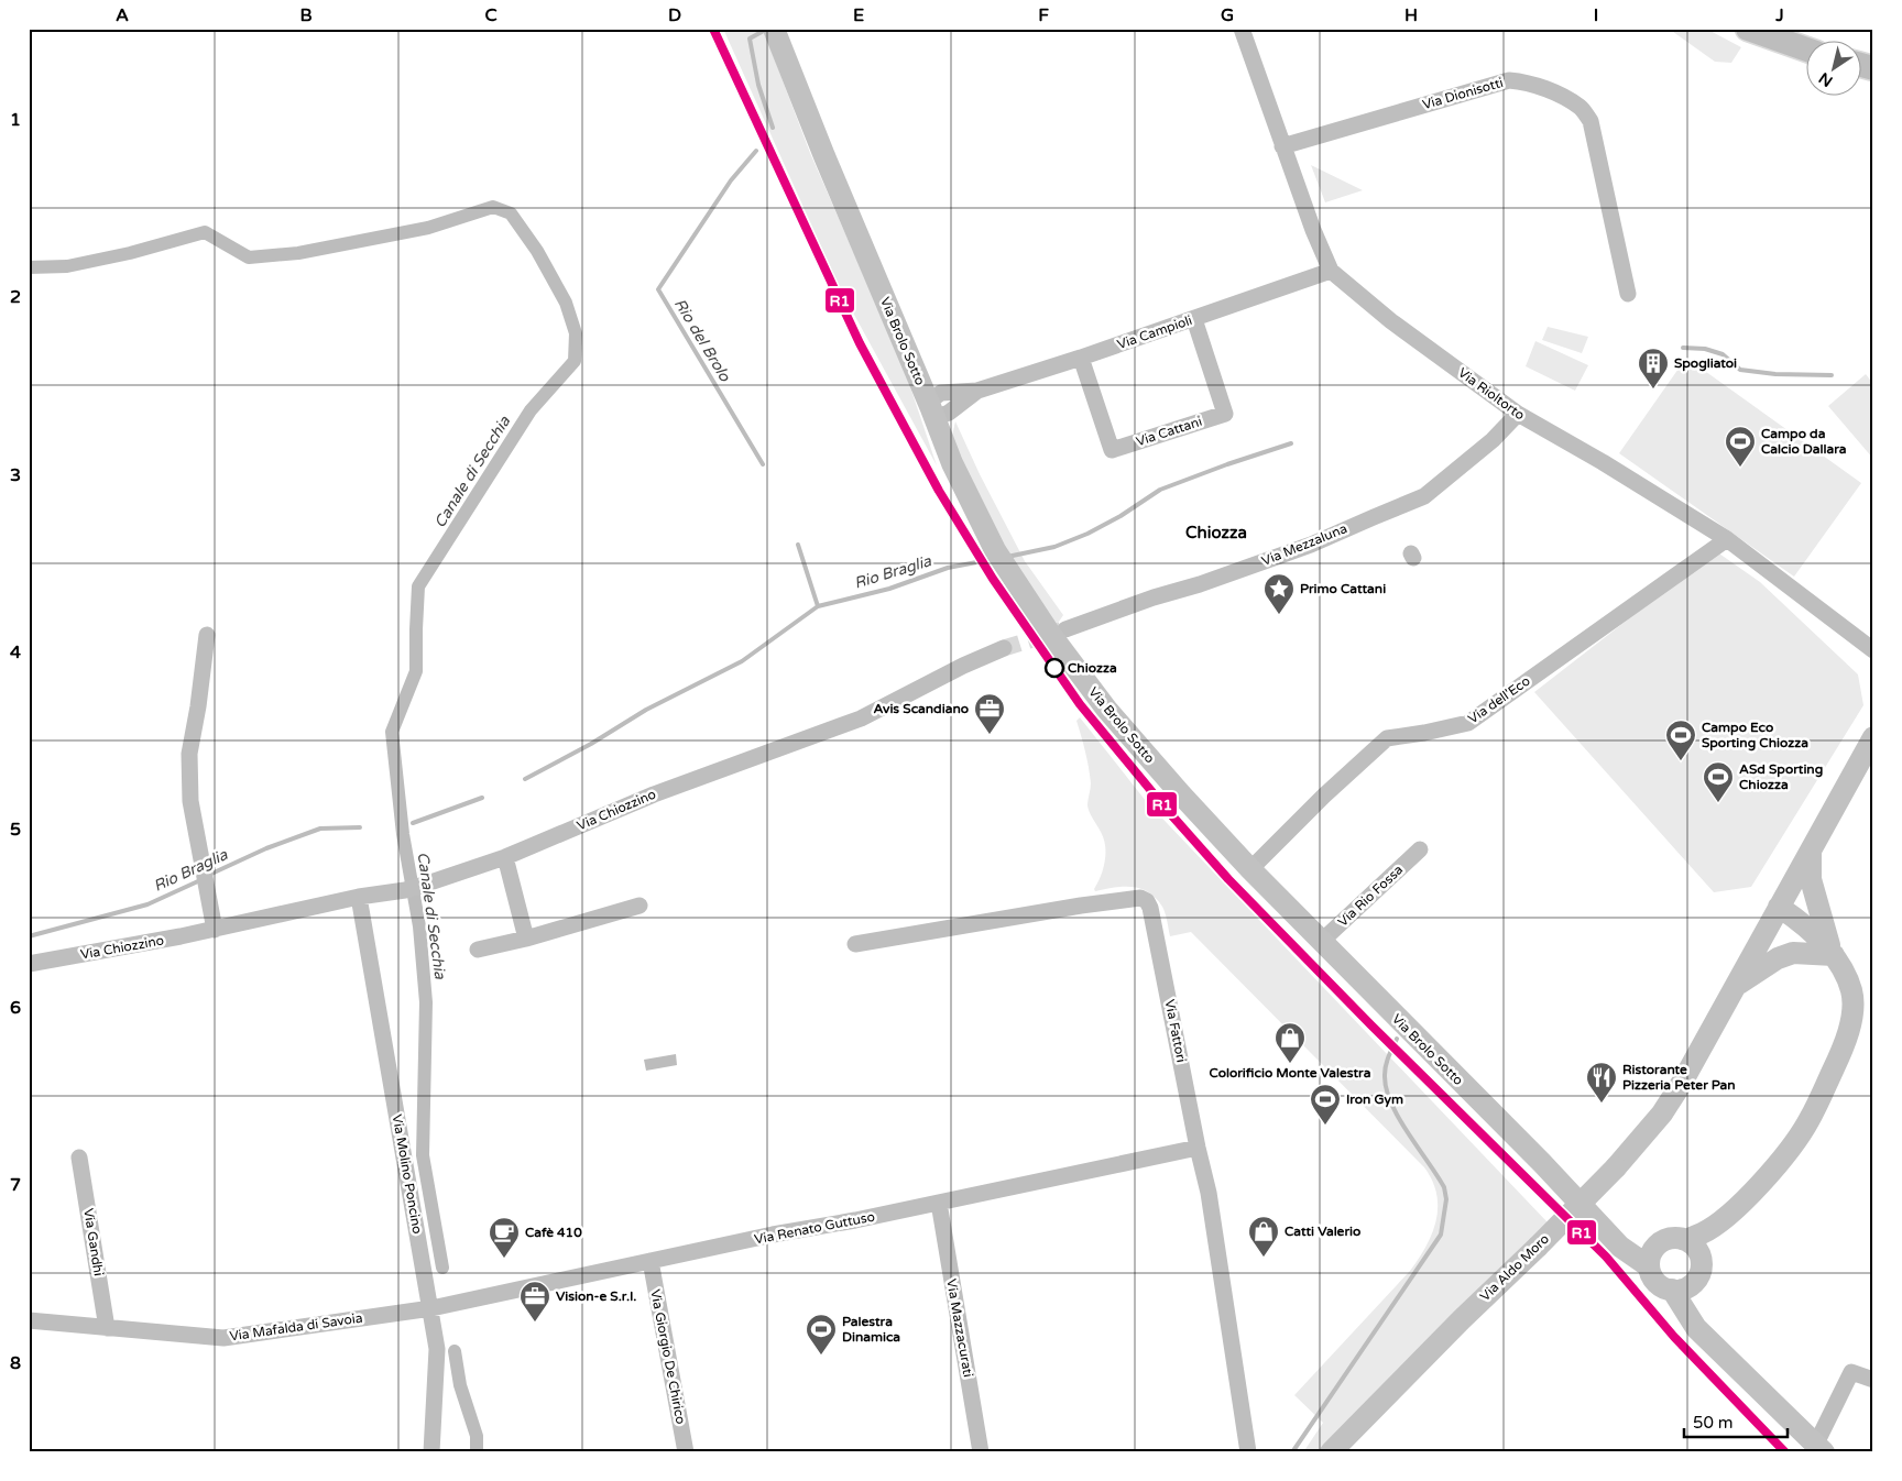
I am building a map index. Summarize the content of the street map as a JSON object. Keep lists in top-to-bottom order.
{
  "streets": {
    "main road": ["Via Brolo Sotto", "Via Aldo Moro"],
    "street": [
      "Via Dionisotti",
      "Via Campioli",
      "Via Rioltorto",
      "Via Cattani",
      "Via Mezzaluna",
      "Via dell'Eco",
      "Via Chiozzino",
      "Via Rio Fossa",
      "Via Fattori",
      "Via Molino Poncino",
      "Via Renato Guttuso",
      "Via Gandhi",
      "Via Mafalda di Savoia",
      "Via Mazzacurati",
      "Via Giorgio De Chirico"
    ]
  },
  "crossings": [
    ["Via Dionisotti", "Via Rioltorto"],
    ["Via Campioli", "Via Brolo Sotto"],
    ["Via Campioli", "Via Rioltorto"],
    ["Via Campioli", "Via Cattani"],
    ["Via Brolo Sotto", "Via dell'Eco"],
    ["Via Brolo Sotto", "Via Rio Fossa"],
    ["Via Brolo Sotto", "Via Aldo Moro"],
    ["Via Rioltorto", "Via Mezzaluna"],
    ["Via Rioltorto", "Via dell'Eco"],
    ["Via Chiozzino", "Via Molino Poncino"],
    ["Via Fattori", "Via Renato Guttuso"],
    ["Via Molino Poncino", "Via Renato Guttuso"],
    ["Via Molino Poncino", "Via Mafalda di Savoia"],
    ["Via Renato Guttuso", "Via Mafalda di Savoia"],
    ["Via Renato Guttuso", "Via Mazzacurati"],
    ["Via Renato Guttuso", "Via Giorgio De Chirico"],
    ["Via Gandhi", "Via Mafalda di Savoia"]
  ],
  "districts": ["Chiozza"],
  "water": ["Rio del Brolo", "Canale di Secchia", "Rio Braglia"],
  "places": {
    "building": ["Spogliatoi"],
    "sports": [
      "Campo da Calcio Dallara",
      "Campo Eco Sporting Chiozza",
      "ASd Sporting Chiozza",
      "Iron Gym",
      "Palestra Dinamica"
    ],
    "place": ["Primo Cattani"],
    "other": ["Chiozza"],
    "office": ["Avis Scandiano", "Vision-e S.r.l."],
    "shop": ["Colorificio Monte Valestra", "Catti Valerio"],
    "restaurant": ["Ristorante Pizzeria Peter Pan"],
    "cafe": ["Cafè 410"]
  },
  "lines": ["transit line R1"],
  "scale_bar": "50 m",
  "north": "bottom left",
  "grid": {
    "columns": [
      "A",
      "B",
      "C",
      "D",
      "E",
      "F",
      "G",
      "H",
      "I",
      "J"
    ],
    "rows": [
      "1",
      "2",
      "3",
      "4",
      "5",
      "6",
      "7",
      "8"
    ]
  }
}
